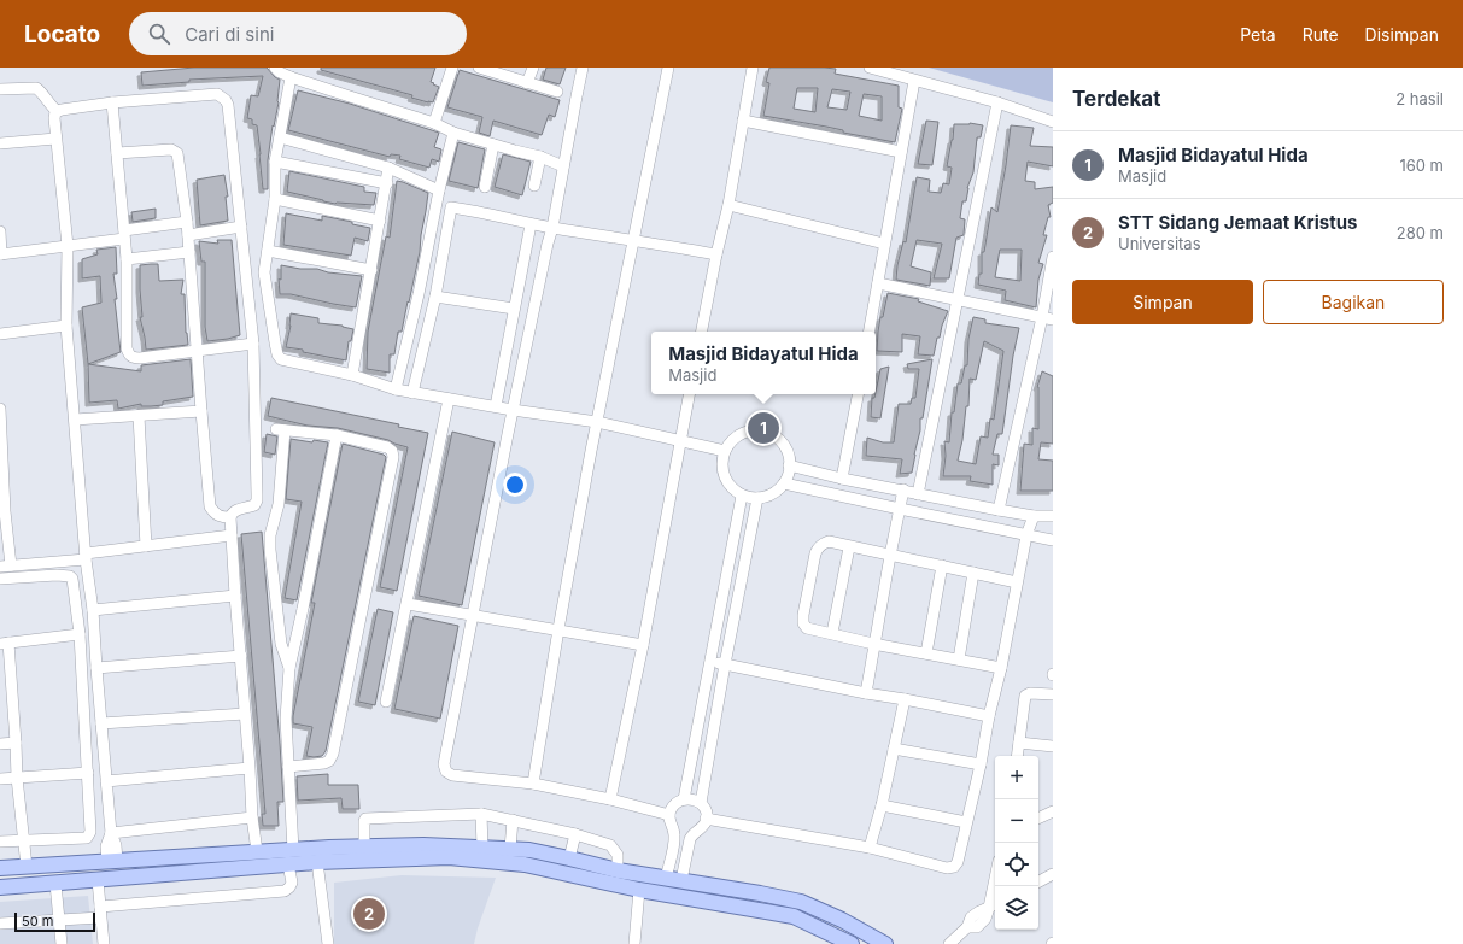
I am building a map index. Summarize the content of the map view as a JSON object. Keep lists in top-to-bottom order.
{
  "scale_bar": "50 m",
  "page": {
    "header": "Locato",
    "search": "Cari di sini",
    "nav": ["Peta", "Rute", "Disimpan"],
    "heading": ["Terdekat", "2 hasil"],
    "list": [
      {
        "mark": "1",
        "name": "Masjid Bidayatul Hida",
        "note": "Masjid",
        "value": "160 m"
      },
      {
        "mark": "2",
        "name": "STT Sidang Jemaat Kristus",
        "note": "Universitas",
        "value": "280 m"
      }
    ],
    "buttons": ["Simpan", "Bagikan"],
    "popup": ["Masjid Bidayatul Hida", "Masjid"],
    "pins": ["1", "2"],
    "map_buttons": ["+", "−"],
    "scale": "50 m"
  }
}
